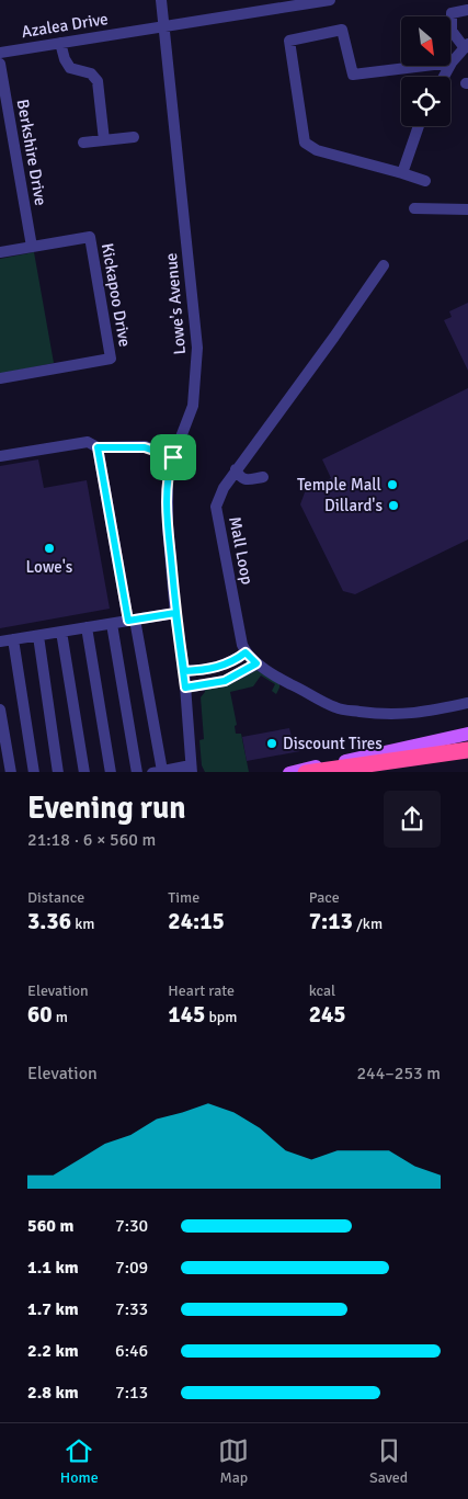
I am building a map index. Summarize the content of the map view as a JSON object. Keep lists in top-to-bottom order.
{
  "streets": {
    "street": [
      "Azalea Drive",
      "Berkshire Drive",
      "Kickapoo Drive",
      "Lowe's Avenue",
      "Mall Loop"
    ]
  },
  "crossings": [
    ["Azalea Drive", "Lowe's Avenue"],
    ["Berkshire Drive", "Kickapoo Drive"]
  ],
  "places": [
    "Temple Mall",
    "Dillard's",
    "Lowe's",
    "Discount Tires"
  ],
  "north": "bottom right",
  "page": {
    "heading": ["Evening run", "21:18 · 6 × 560 m"],
    "stats": [
      ["Distance", "3.36 km"],
      ["Time", "24:15"],
      ["Pace", "7:13 /km"],
      ["Elevation", "60 m"],
      ["Heart rate", "145 bpm"],
      ["kcal", "245"]
    ],
    "chart": ["Elevation", "244–253 m"],
    "list": [
      {
        "name": "560 m",
        "note": "7:30"
      },
      {
        "name": "1.1 km",
        "note": "7:09"
      },
      {
        "name": "1.7 km",
        "note": "7:33"
      },
      {
        "name": "2.2 km",
        "note": "6:46"
      },
      {
        "name": "2.8 km",
        "note": "7:13"
      }
    ],
    "tabs": ["Home", "Map", "Saved"]
  }
}
